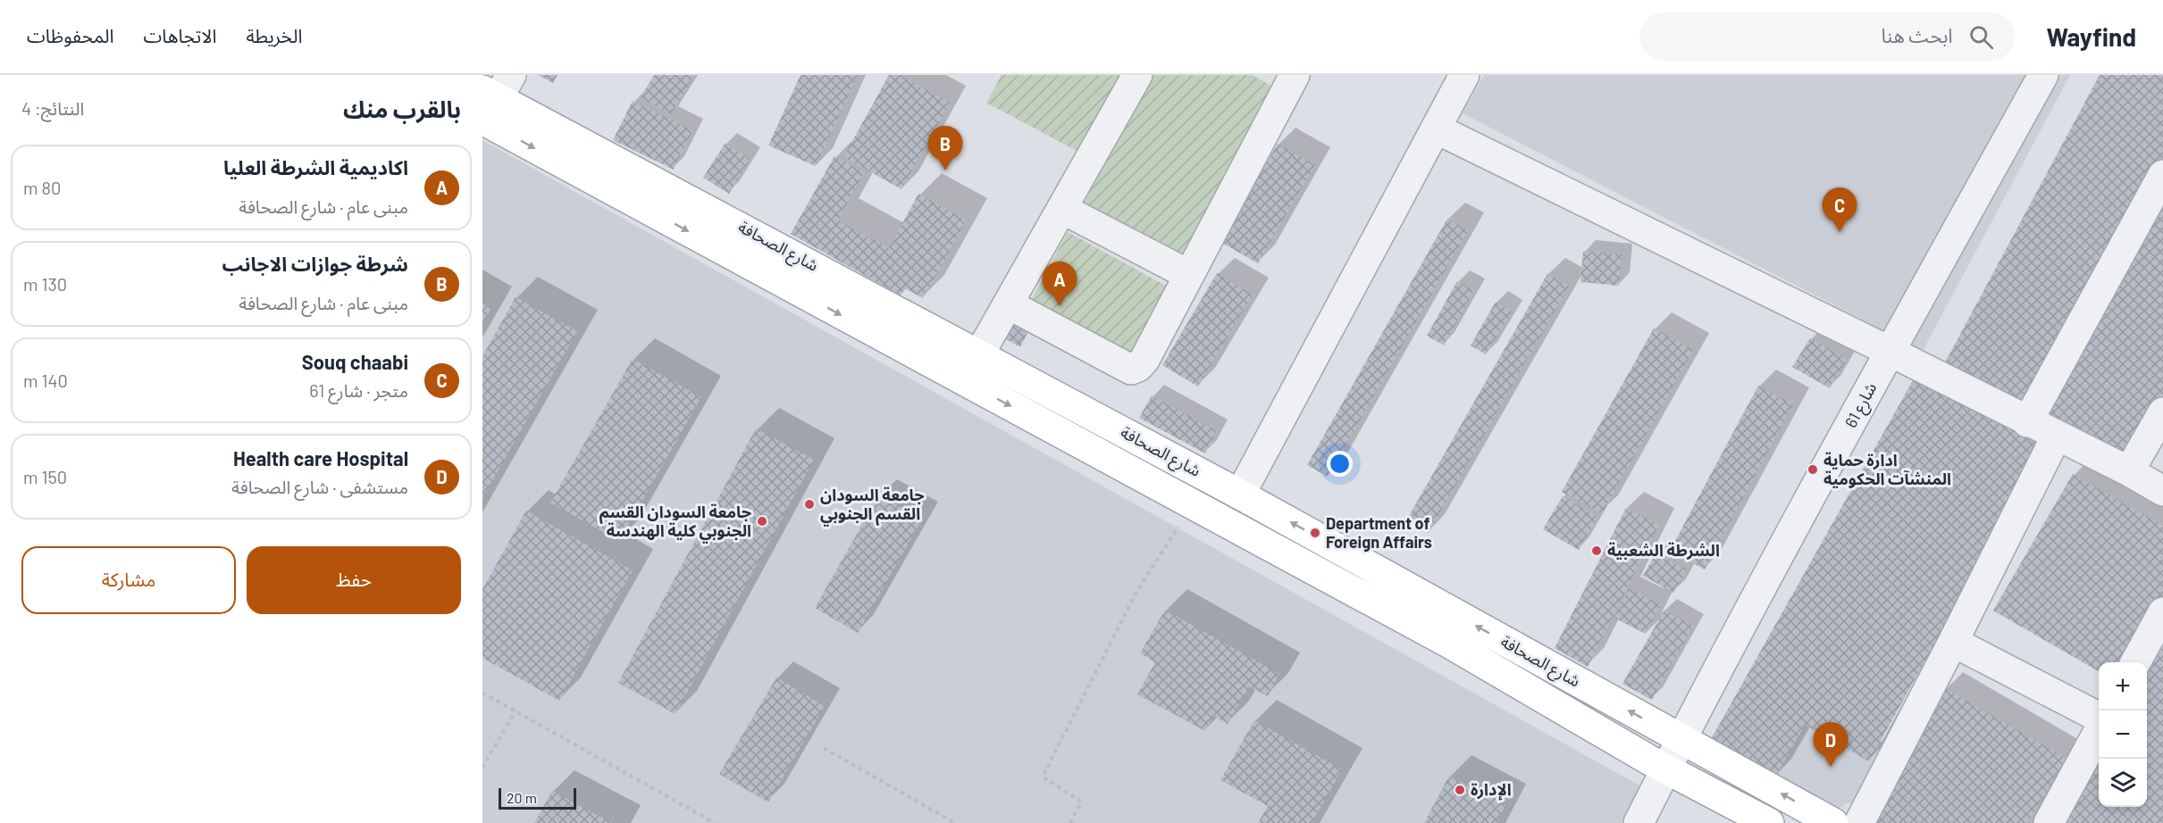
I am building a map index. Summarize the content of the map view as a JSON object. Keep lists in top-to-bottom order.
{
  "streets": {
    "main road": ["شارع الصحافة"],
    "street": ["شارع 61"]
  },
  "crossings": [
    ["شارع الصحافة", "شارع 61"]
  ],
  "places": [
    "ادارة حماية المنشآت الحكومية",
    "جامعة السودان القسم الجنوبي",
    "جامعة السودان القسم الجنوبي كلية الهندسة",
    "Department of Foreign Affairs",
    "الشرطة الشعبية",
    "الإدارة"
  ],
  "scale_bar": "20 m",
  "page": {
    "header": "Wayfind",
    "search": "ابحث هنا",
    "nav": ["الخريطة", "الاتجاهات", "المحفوظات"],
    "heading": ["بالقرب منك", "النتائج: 4"],
    "pins": [
      "B",
      "C",
      "A",
      "D"
    ],
    "list": [
      {
        "mark": "A",
        "name": "اكاديمية الشرطة العليا",
        "note": "مبنى عام · شارع الصحافة",
        "value": "80 m"
      },
      {
        "mark": "B",
        "name": "شرطة جوازات الاجانب",
        "note": "مبنى عام · شارع الصحافة",
        "value": "130 m"
      },
      {
        "mark": "C",
        "name": "Souq chaabi",
        "note": "متجر · شارع 61",
        "value": "140 m"
      },
      {
        "mark": "D",
        "name": "Health care Hospital",
        "note": "مستشفى · شارع الصحافة",
        "value": "150 m"
      }
    ],
    "buttons": ["حفظ", "مشاركة"],
    "map_buttons": ["+", "−"],
    "scale": "20 m"
  }
}
